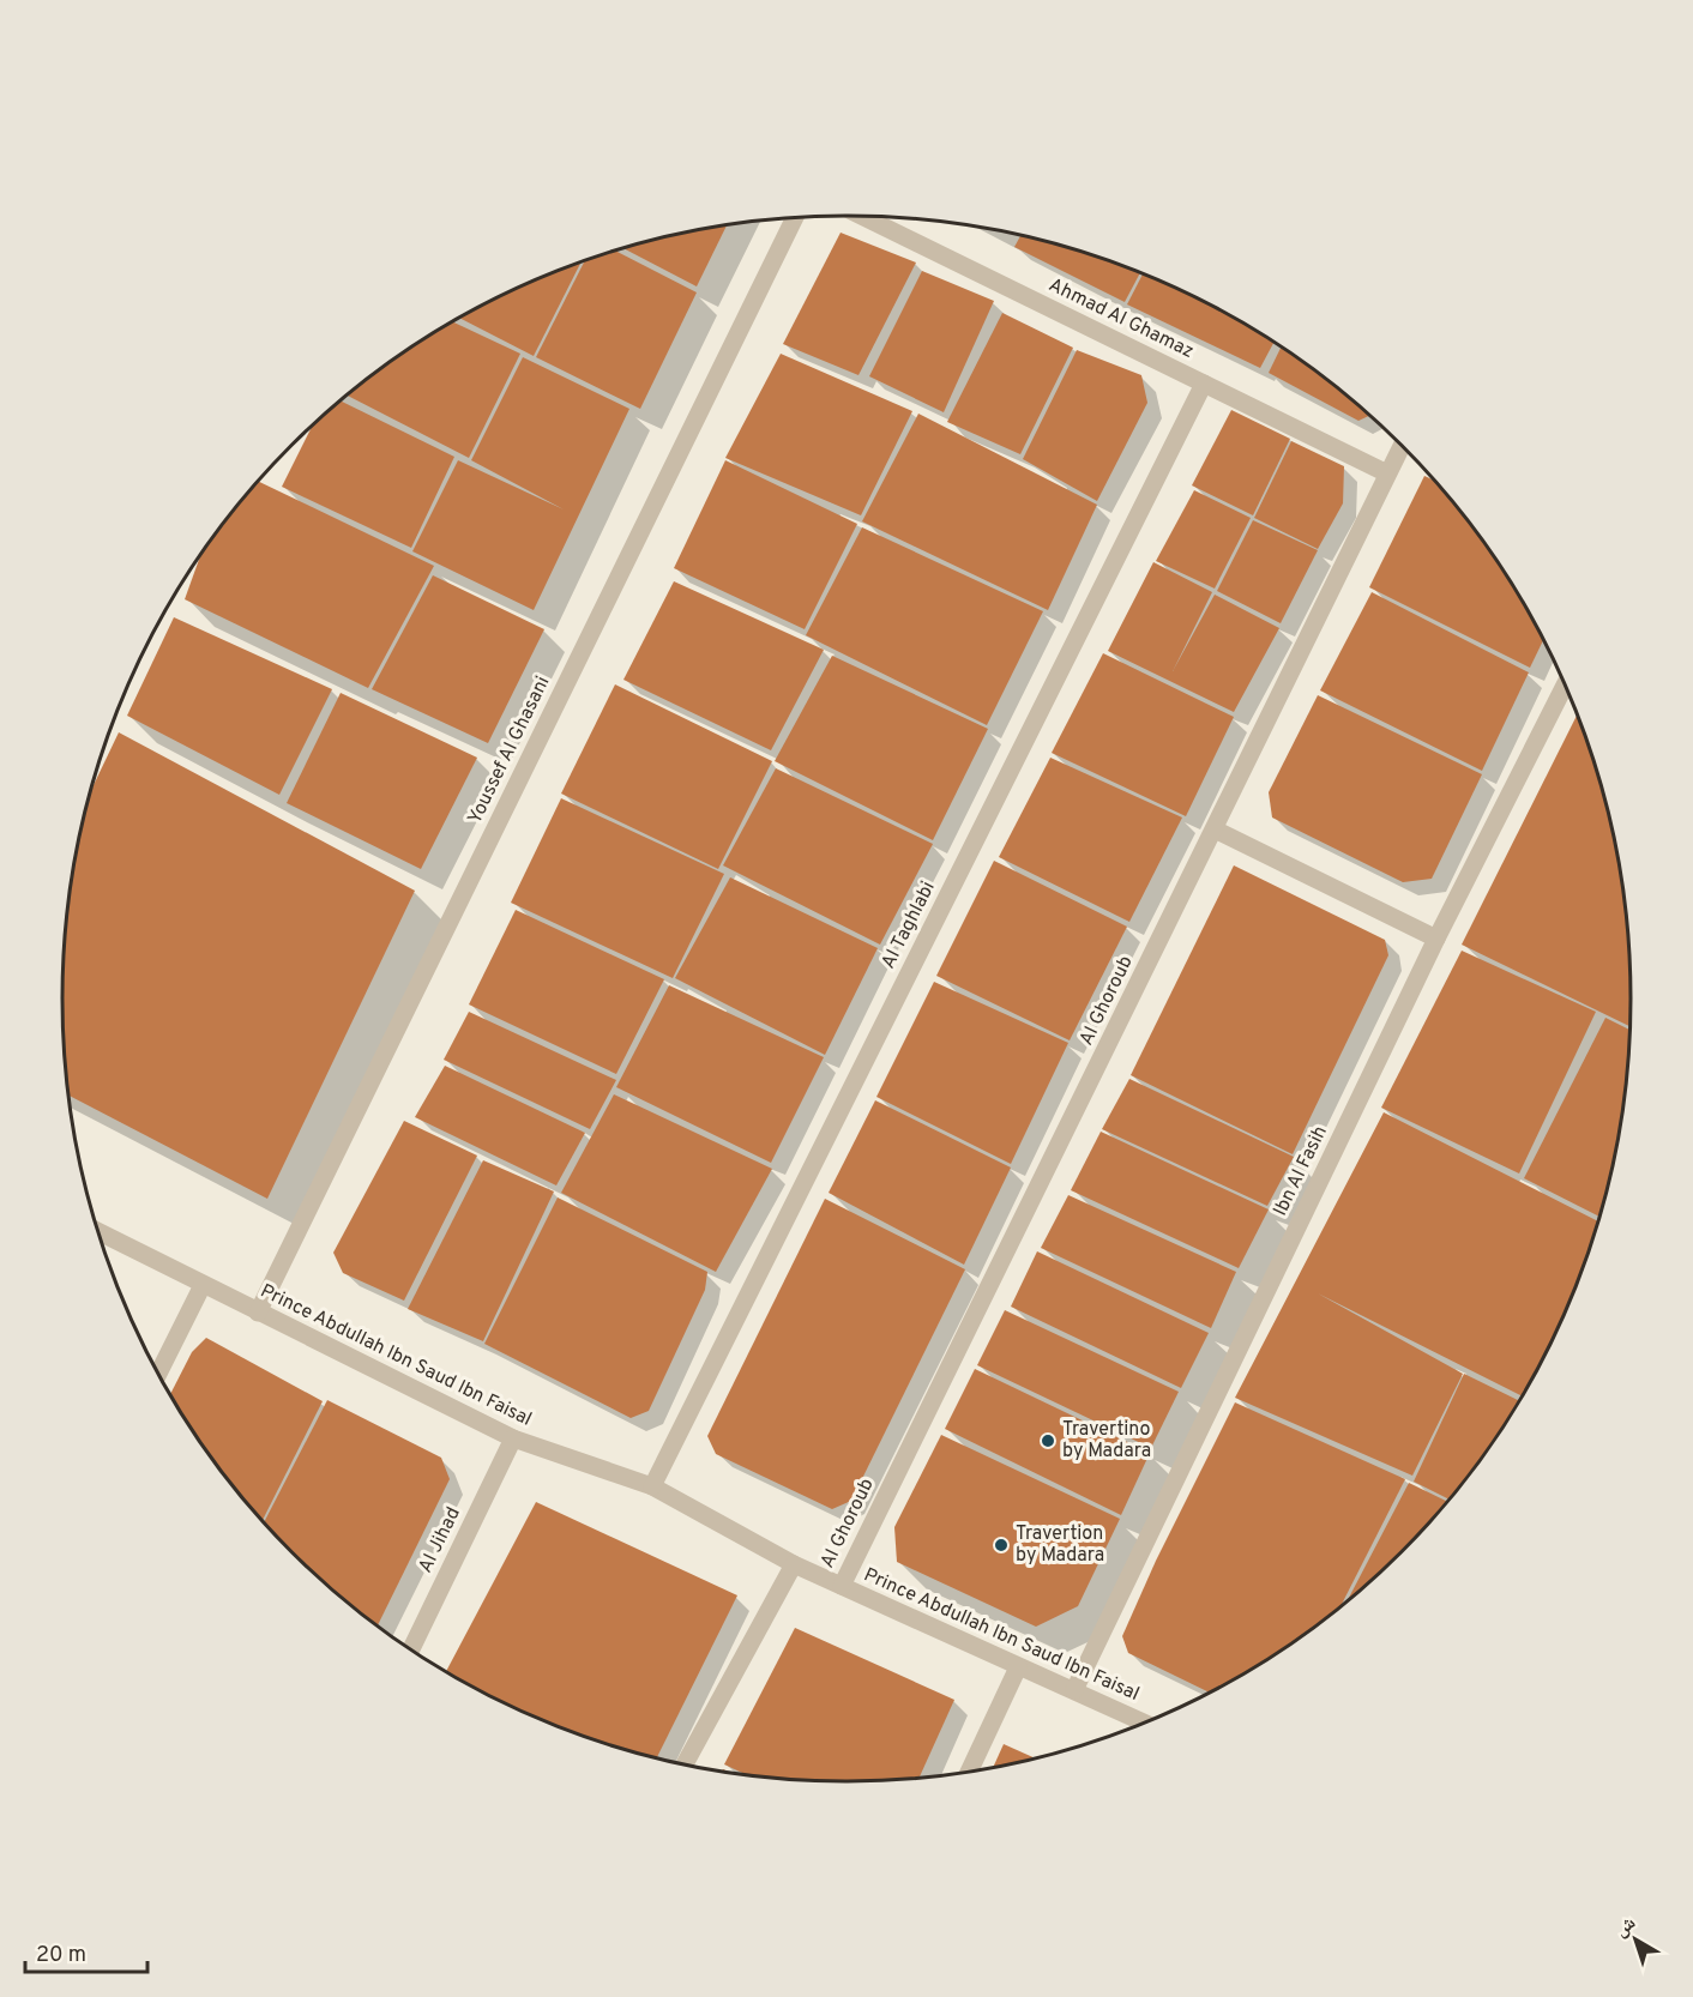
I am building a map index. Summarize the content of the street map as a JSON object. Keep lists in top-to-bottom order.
{
  "streets": {
    "street": [
      "Ahmad Al Ghamaz",
      "Youssef Al Ghasani",
      "Al Taghlabi",
      "Al Ghoroub",
      "Ibn Al Fasih",
      "Prince Abdullah Ibn Saud Ibn Faisal",
      "Al Jihad"
    ]
  },
  "crossings": [
    ["Ahmad Al Ghamaz", "Al Taghlabi"],
    ["Ahmad Al Ghamaz", "Al Ghoroub"],
    ["Youssef Al Ghasani", "Prince Abdullah Ibn Saud Ibn Faisal"],
    ["Al Taghlabi", "Prince Abdullah Ibn Saud Ibn Faisal"],
    ["Al Ghoroub", "Prince Abdullah Ibn Saud Ibn Faisal"],
    ["Ibn Al Fasih", "Prince Abdullah Ibn Saud Ibn Faisal"],
    ["Prince Abdullah Ibn Saud Ibn Faisal", "Al Jihad"]
  ],
  "places": ["Travertino by Madara", "Travertion by Madara"],
  "scale_bar": "20 m",
  "north": "top left"
}
